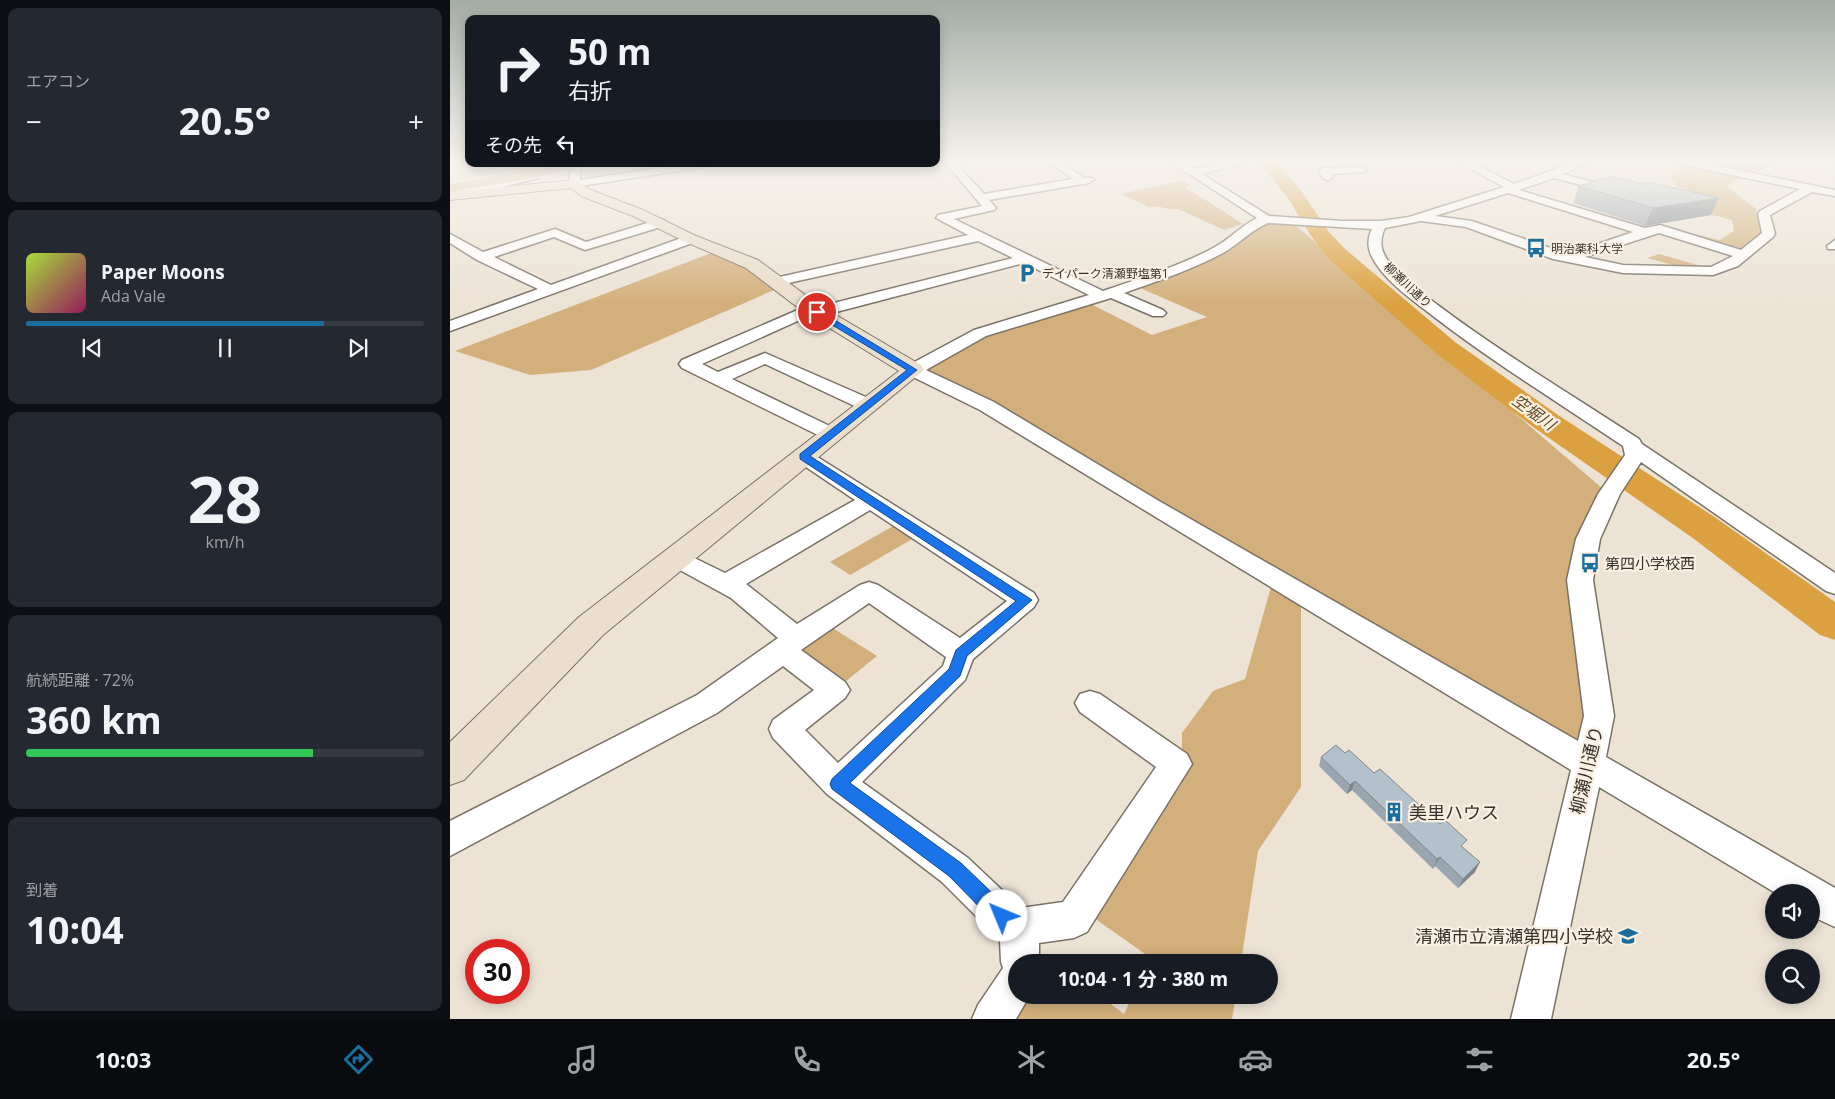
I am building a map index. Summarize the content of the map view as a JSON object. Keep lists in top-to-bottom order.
{
  "streets": {
    "street": ["柳瀬川通り"]
  },
  "water": ["空堀川"],
  "places": {
    "bus stop": ["明治薬科大学", "第四小学校西"],
    "parking": ["デイパーク清瀬野塩第1"],
    "building": ["美里ハウス"],
    "school or university": ["清瀬市立清瀬第四小学校"]
  },
  "page": {
    "tile": [
      "エアコン",
      ["28", "km/h"],
      ["航続距離 · 72%", "360 km"],
      ["到着", "10:04"]
    ],
    "turn": ["50 m", "右折"],
    "heat": ["−", "20.5°", "+"],
    "then": "その先",
    "song": ["Paper Moons", "Ada Vale"],
    "limit": "30",
    "trip": "10:04 · 1 分 · 380 m",
    "tabs": ["10:03", "20.5°"]
  }
}
